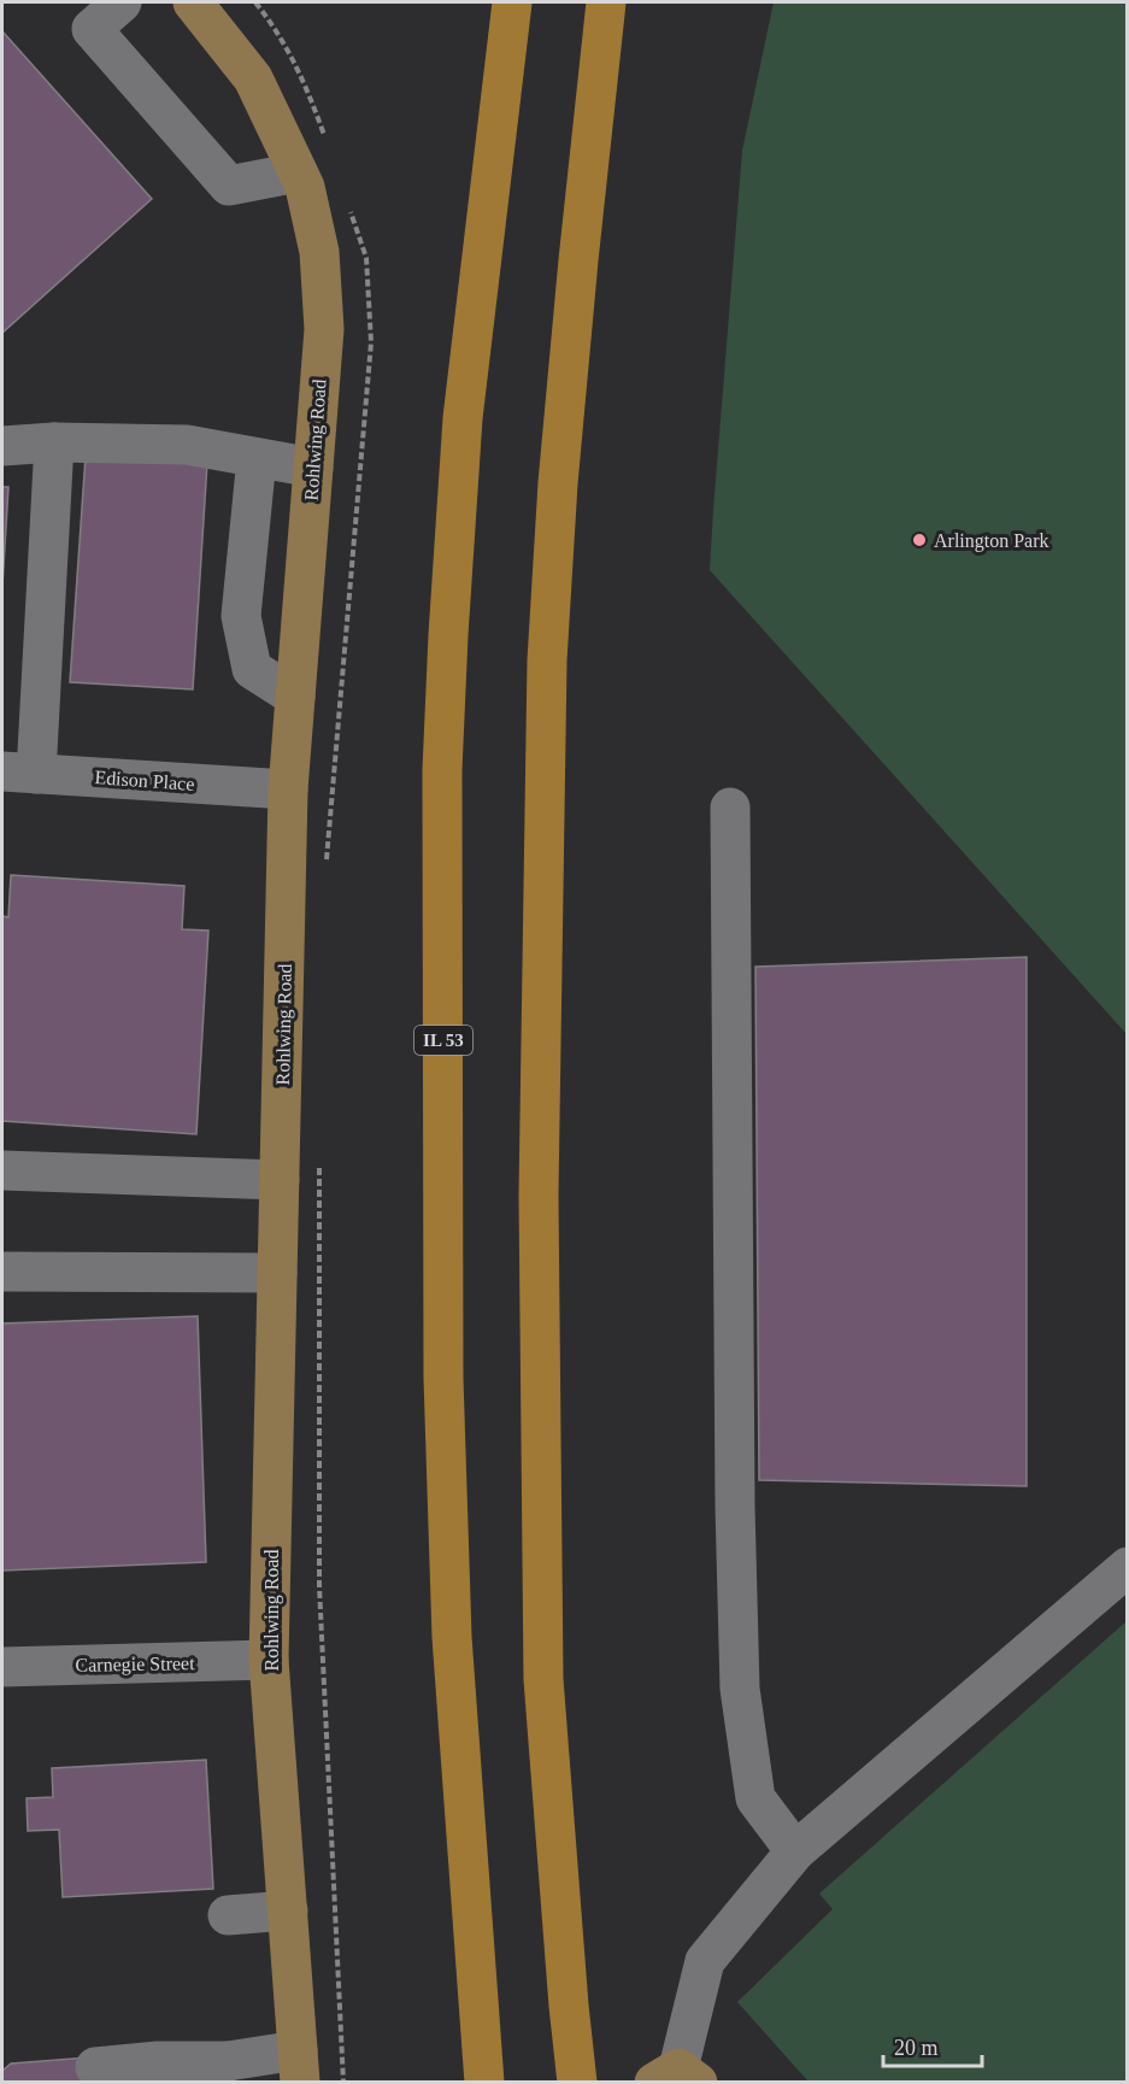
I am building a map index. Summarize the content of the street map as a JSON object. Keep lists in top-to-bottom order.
{
  "streets": {
    "highway": ["IL 53"],
    "main road": ["Rohlwing Road"],
    "street": ["Edison Place", "Carnegie Street"]
  },
  "crossings": [
    ["Rohlwing Road", "Edison Place"],
    ["Rohlwing Road", "Carnegie Street"]
  ],
  "places": ["Arlington Park"],
  "scale_bar": "20 m"
}
